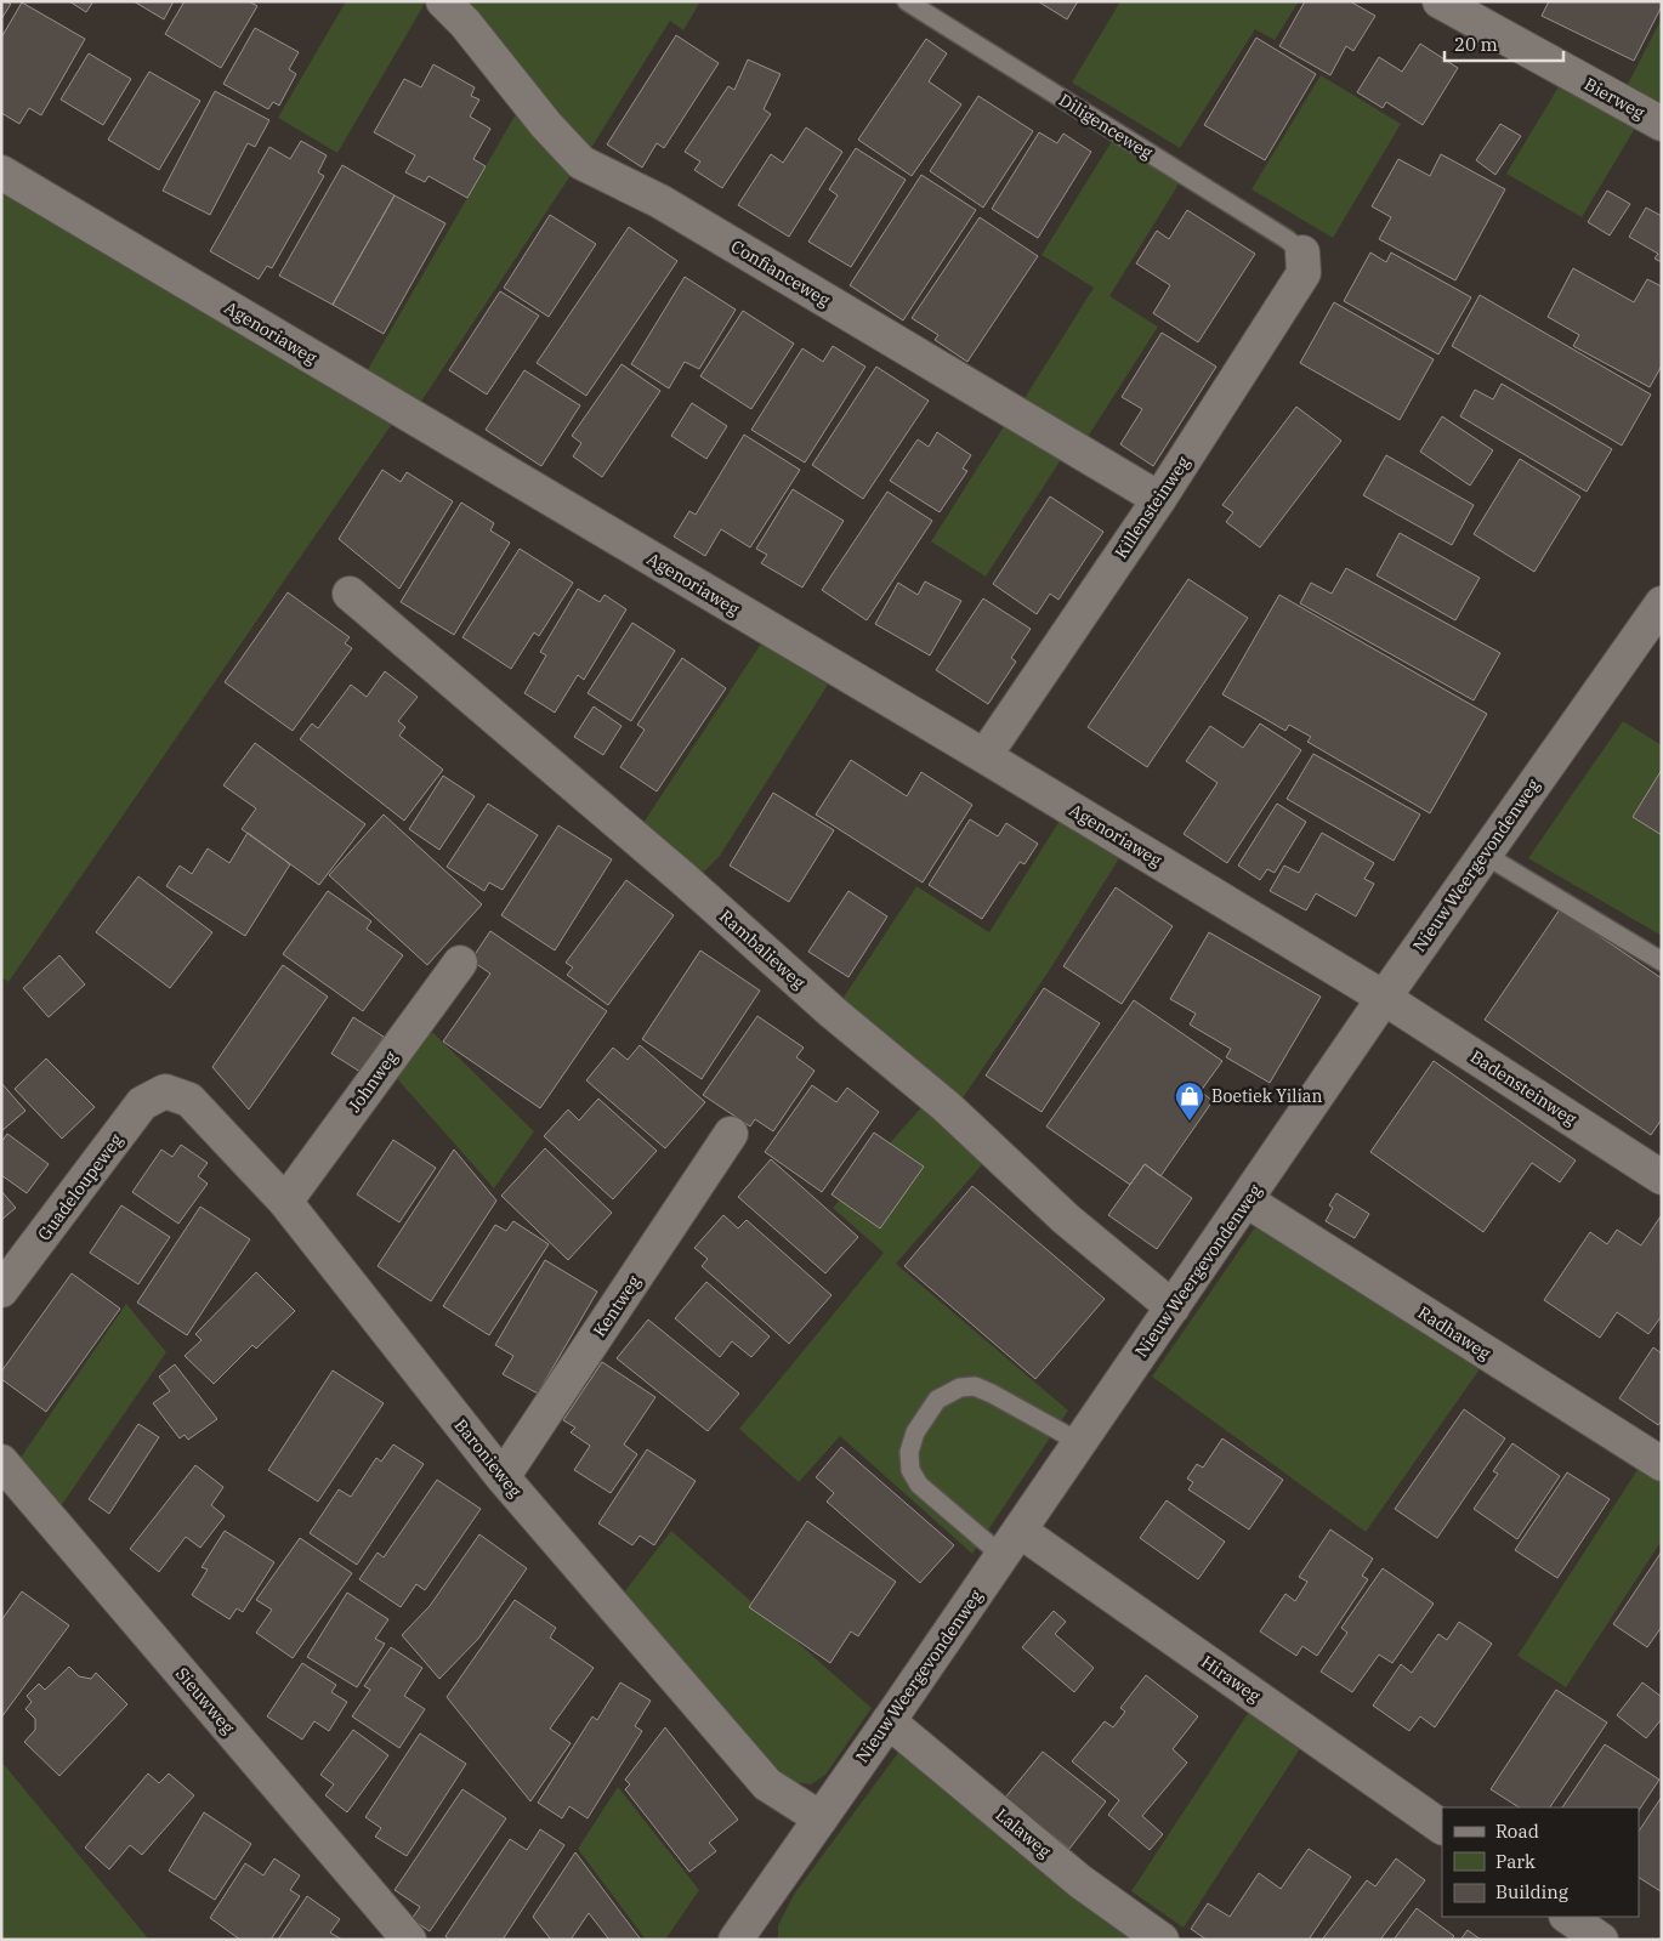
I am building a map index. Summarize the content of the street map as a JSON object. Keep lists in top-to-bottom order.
{
  "streets": {
    "street": [
      "Bierweg",
      "Confianceweg",
      "Agenoriaweg",
      "Killensteinweg",
      "Nieuw Weergevondenweg",
      "Rambalieweg",
      "Johnweg",
      "Badensteinweg",
      "Guadeloupeweg",
      "Kentweg",
      "Radhaweg",
      "Baronieweg",
      "Hiraweg",
      "Sieuwweg",
      "Lalaweg"
    ],
    "lane": ["Diligenceweg"]
  },
  "crossings": [
    ["Diligenceweg", "Killensteinweg"],
    ["Confianceweg", "Killensteinweg"],
    ["Agenoriaweg", "Killensteinweg"],
    ["Agenoriaweg", "Nieuw Weergevondenweg"],
    ["Agenoriaweg", "Badensteinweg"],
    ["Nieuw Weergevondenweg", "Rambalieweg"],
    ["Nieuw Weergevondenweg", "Badensteinweg"],
    ["Nieuw Weergevondenweg", "Radhaweg"],
    ["Nieuw Weergevondenweg", "Baronieweg"],
    ["Nieuw Weergevondenweg", "Hiraweg"],
    ["Nieuw Weergevondenweg", "Lalaweg"],
    ["Johnweg", "Baronieweg"],
    ["Guadeloupeweg", "Baronieweg"],
    ["Kentweg", "Baronieweg"]
  ],
  "places": {
    "shop": ["Boetiek Yilian"]
  },
  "legend": ["Road", "Park", "Building"],
  "scale_bar": "20 m"
}
